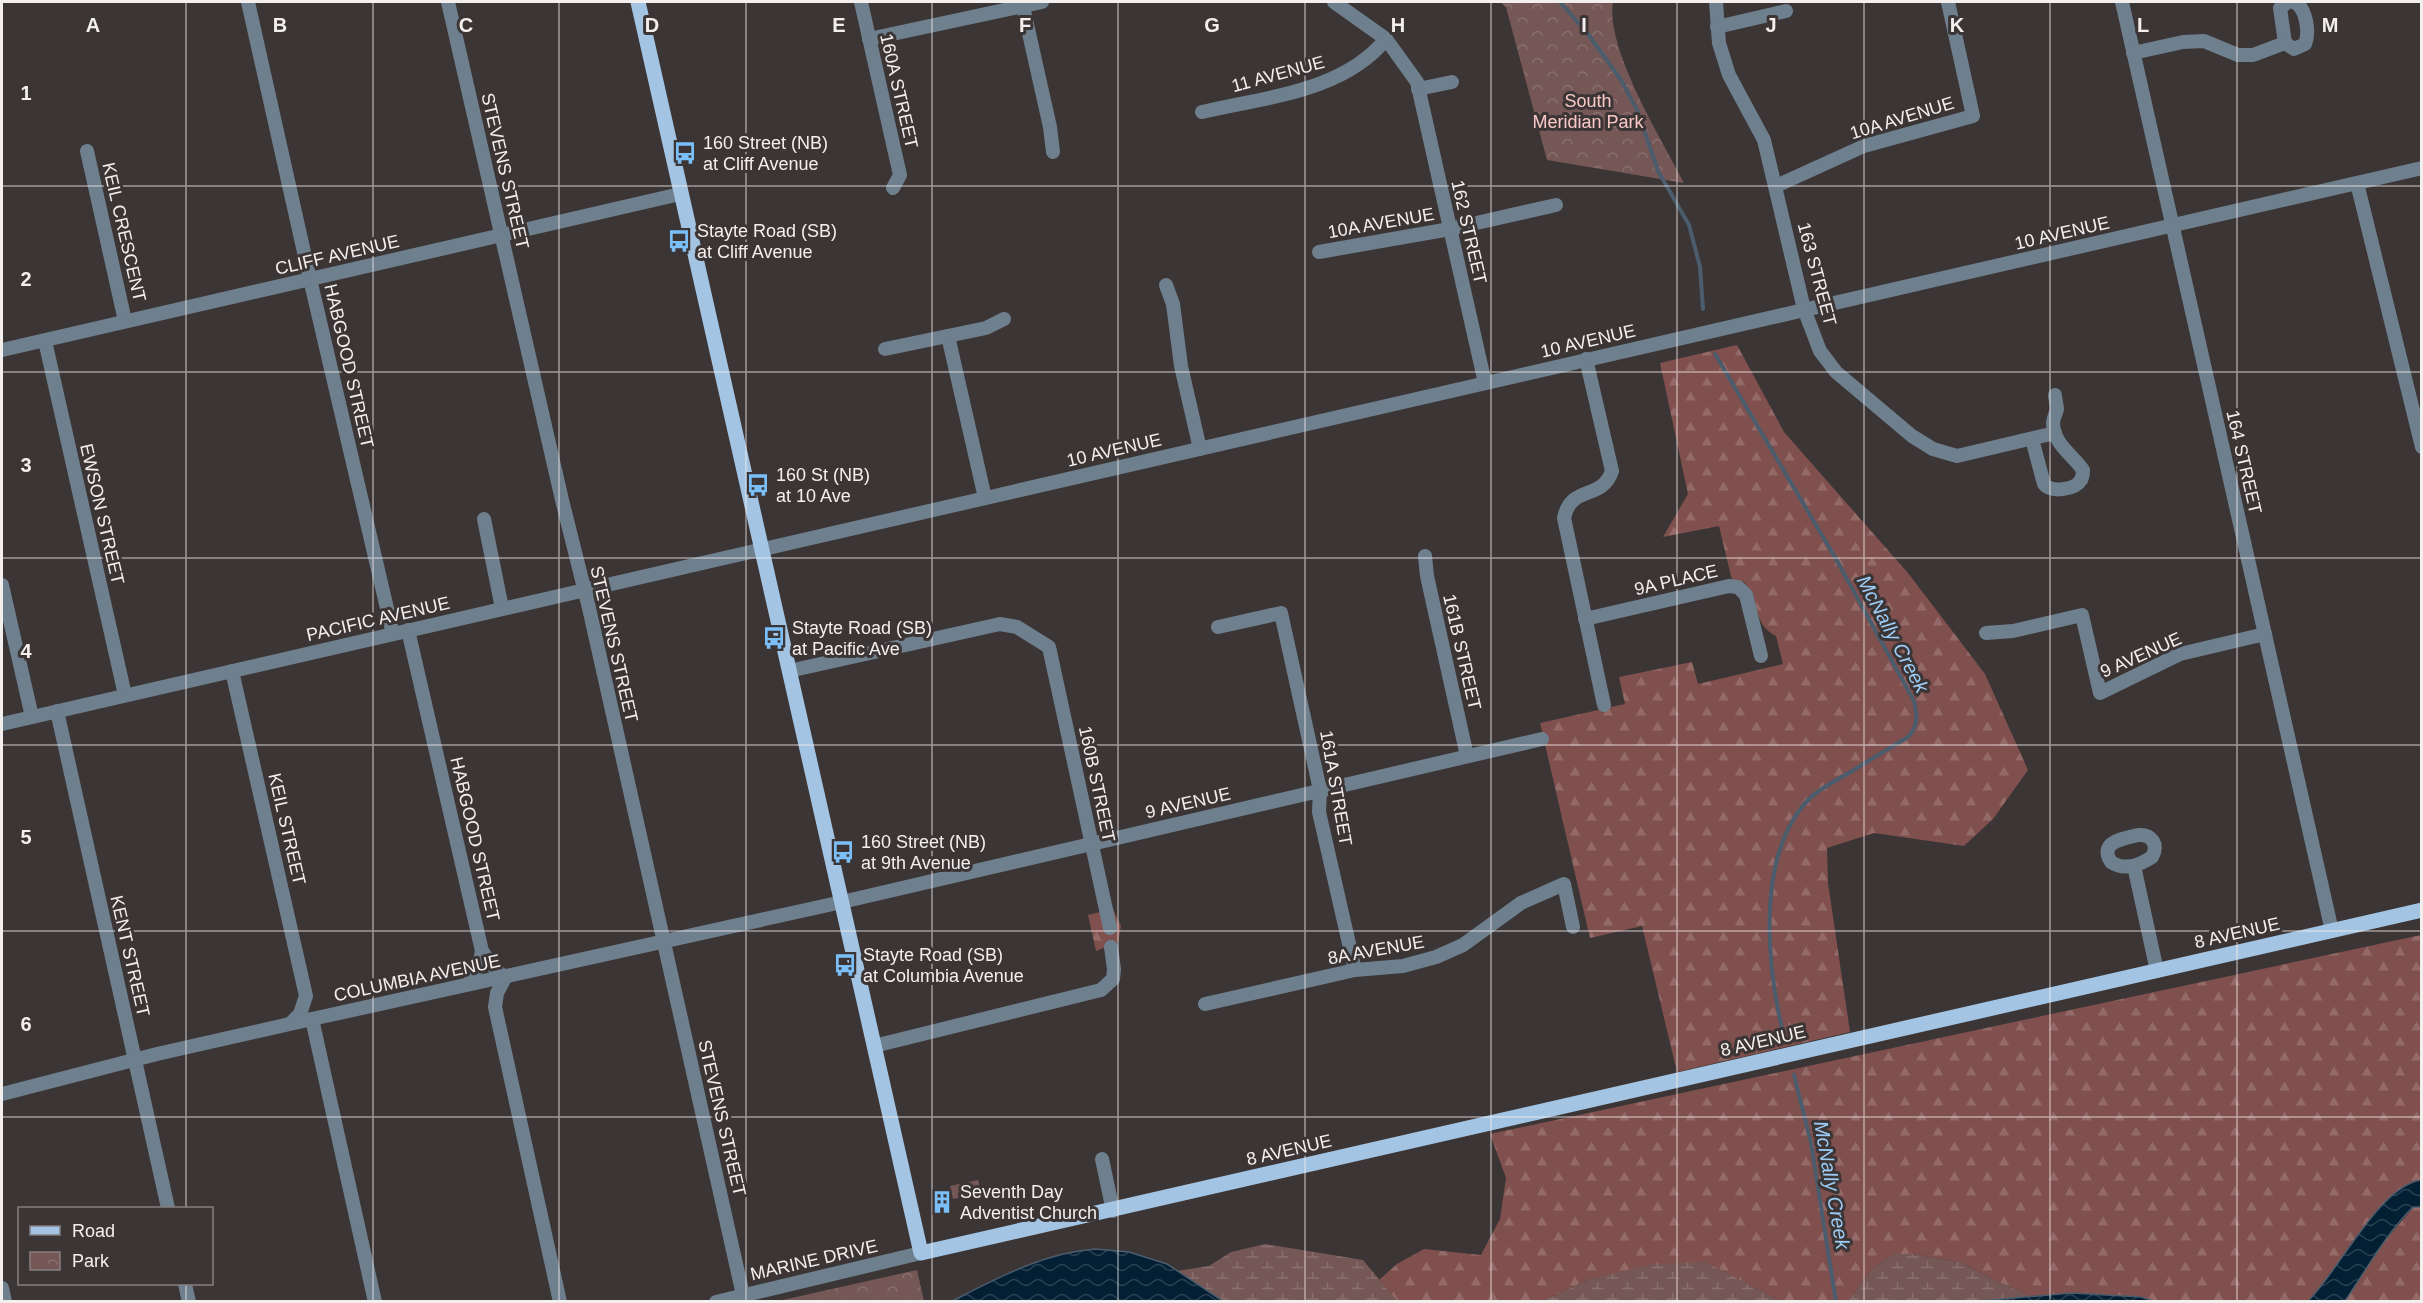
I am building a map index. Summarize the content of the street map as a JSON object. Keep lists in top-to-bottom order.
{
  "streets": {
    "main road": ["8 AVENUE"],
    "street": [
      "11 AVENUE",
      "160A STREET",
      "10A AVENUE",
      "STEVENS STREET",
      "KEIL CRESCENT",
      "162 STREET",
      "10 AVENUE",
      "CLIFF AVENUE",
      "163 STREET",
      "HABGOOD STREET",
      "164 STREET",
      "EWSON STREET",
      "9A PLACE",
      "PACIFIC AVENUE",
      "161B STREET",
      "9 AVENUE",
      "160B STREET",
      "161A STREET",
      "KEIL STREET",
      "8A AVENUE",
      "KENT STREET",
      "COLUMBIA AVENUE",
      "MARINE DRIVE"
    ]
  },
  "crossings": [
    ["11 AVENUE", "162 STREET"],
    ["10A AVENUE", "162 STREET"],
    ["10A AVENUE", "163 STREET"],
    ["STEVENS STREET", "CLIFF AVENUE"],
    ["STEVENS STREET", "PACIFIC AVENUE"],
    ["STEVENS STREET", "COLUMBIA AVENUE"],
    ["STEVENS STREET", "MARINE DRIVE"],
    ["KEIL CRESCENT", "CLIFF AVENUE"],
    ["162 STREET", "10 AVENUE"],
    ["10 AVENUE", "163 STREET"],
    ["10 AVENUE", "164 STREET"],
    ["10 AVENUE", "PACIFIC AVENUE"],
    ["CLIFF AVENUE", "HABGOOD STREET"],
    ["CLIFF AVENUE", "EWSON STREET"],
    ["HABGOOD STREET", "PACIFIC AVENUE"],
    ["HABGOOD STREET", "COLUMBIA AVENUE"],
    ["164 STREET", "9 AVENUE"],
    ["164 STREET", "8 AVENUE"],
    ["EWSON STREET", "PACIFIC AVENUE"],
    ["PACIFIC AVENUE", "KEIL STREET"],
    ["PACIFIC AVENUE", "KENT STREET"],
    ["161B STREET", "9 AVENUE"],
    ["9 AVENUE", "160B STREET"],
    ["9 AVENUE", "161A STREET"],
    ["9 AVENUE", "COLUMBIA AVENUE"],
    ["161A STREET", "8A AVENUE"],
    ["8 AVENUE", "MARINE DRIVE"],
    ["KENT STREET", "COLUMBIA AVENUE"]
  ],
  "water": ["McNally Creek"],
  "parks": ["South Meridian Park"],
  "places": {
    "bus stop": [
      "160 Street (NB) at Cliff Avenue",
      "Stayte Road (SB) at Cliff Avenue",
      "160 St (NB) at 10 Ave",
      "Stayte Road (SB) at Pacific Ave",
      "160 Street (NB) at 9th Avenue",
      "Stayte Road (SB) at Columbia Avenue"
    ],
    "building": ["Seventh Day Adventist Church"]
  },
  "legend": ["Road", "Park"],
  "grid": {
    "columns": [
      "A",
      "B",
      "C",
      "D",
      "E",
      "F",
      "G",
      "H",
      "I",
      "J",
      "K",
      "L",
      "M"
    ],
    "rows": [
      "1",
      "2",
      "3",
      "4",
      "5",
      "6"
    ]
  }
}
